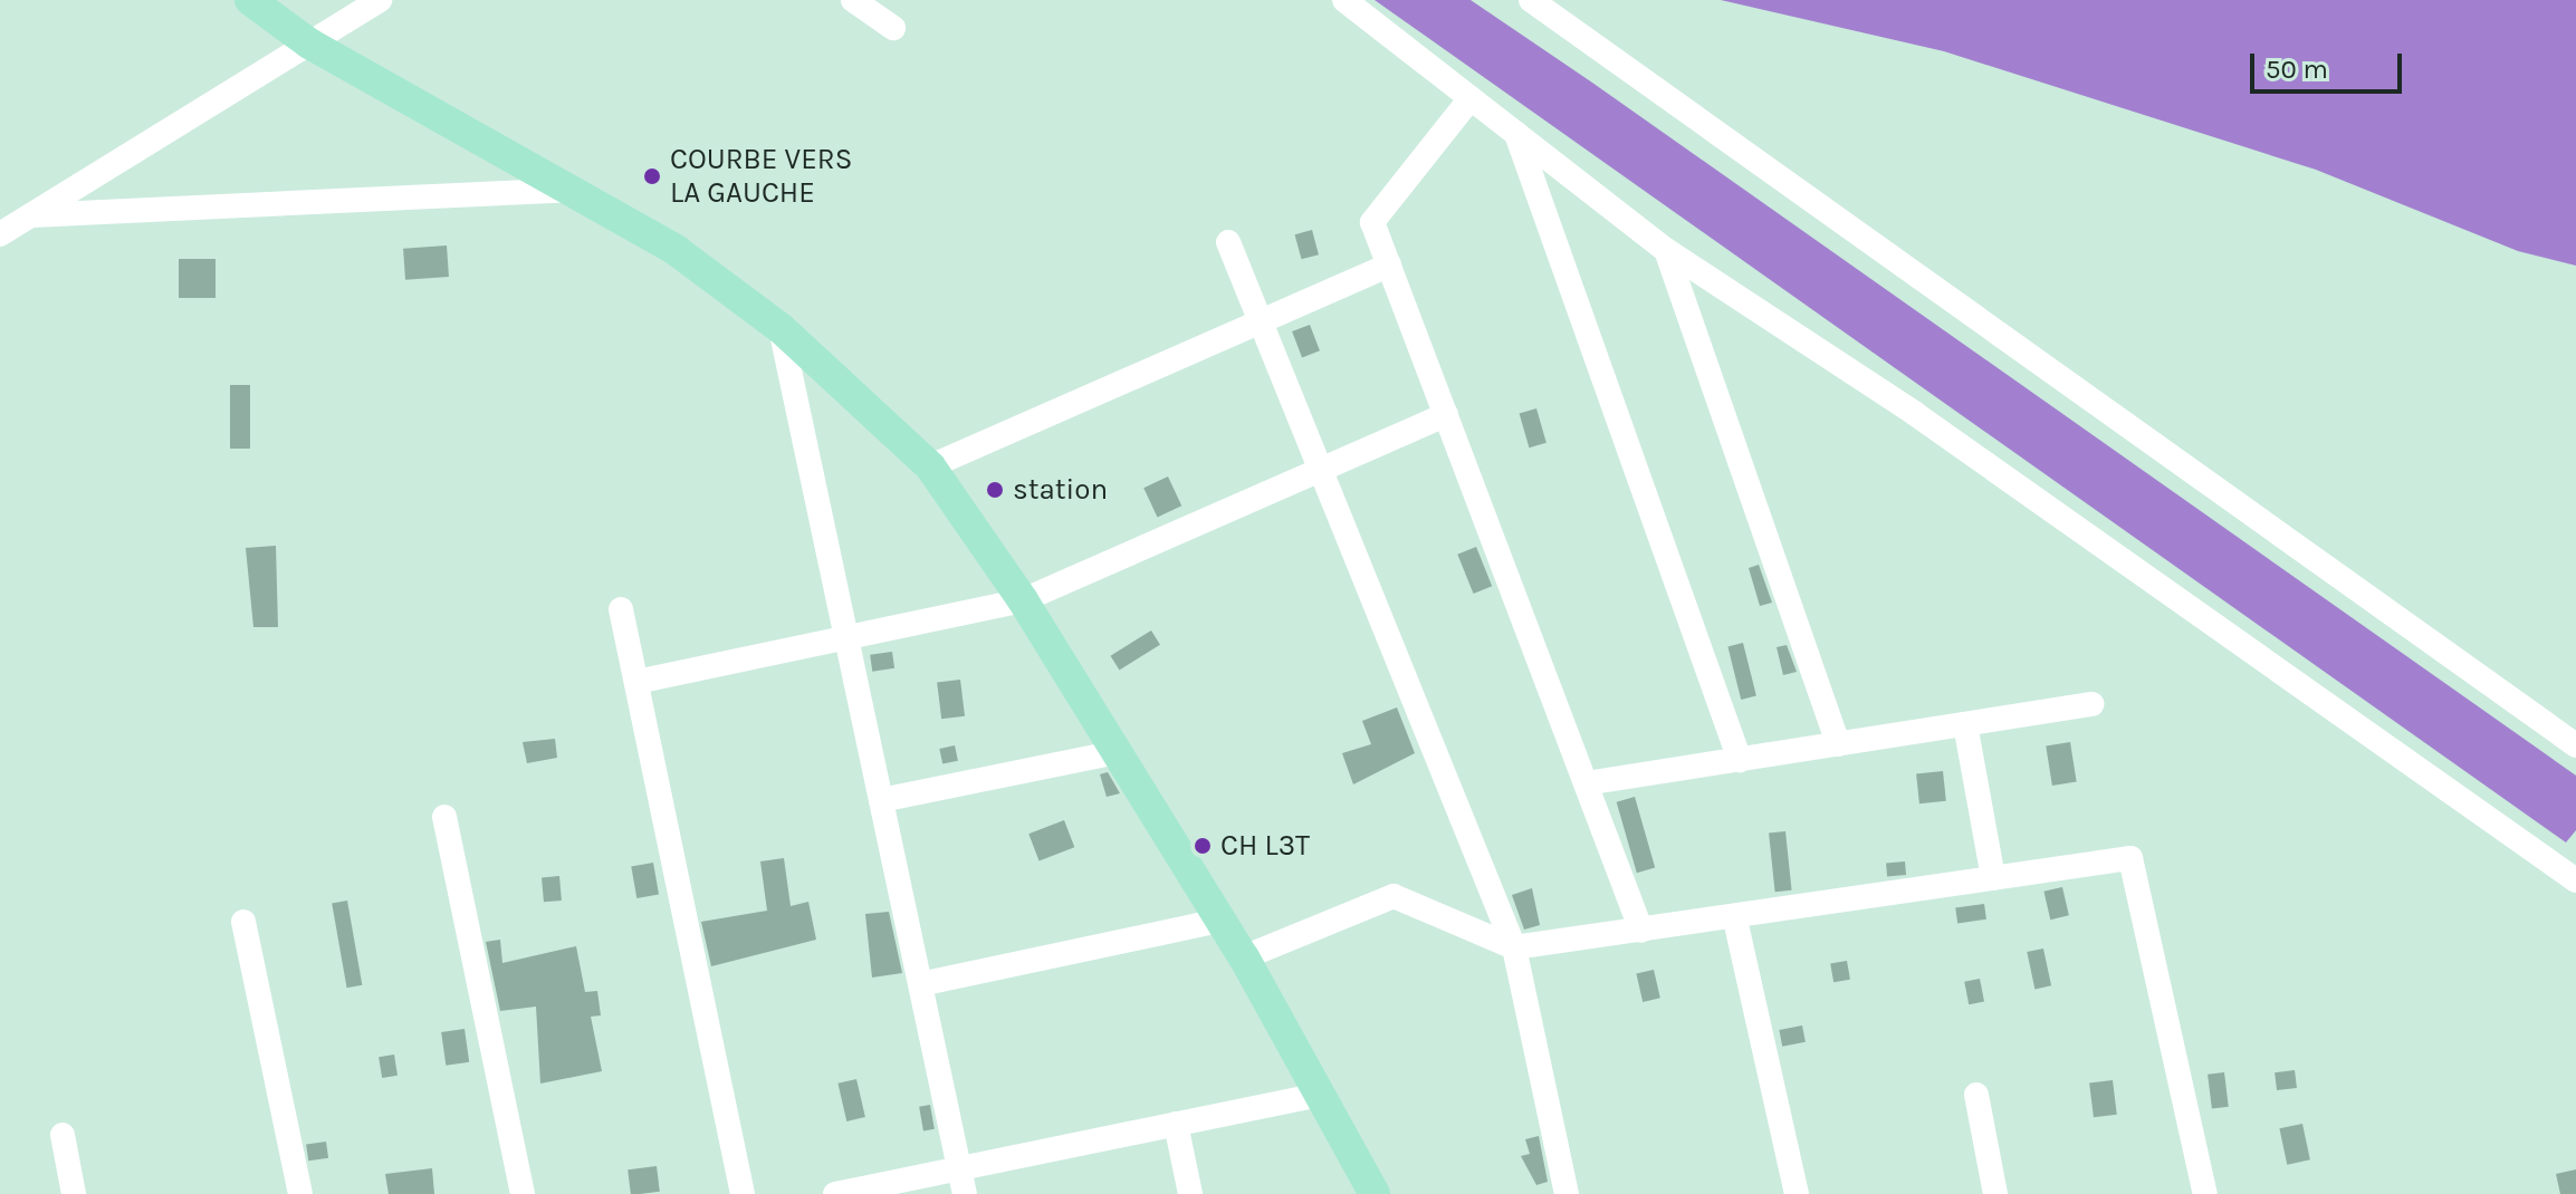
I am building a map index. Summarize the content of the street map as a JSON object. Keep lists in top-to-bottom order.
{
  "places": ["COURBE VERS LA GAUCHE", "station", "CH L3T"],
  "scale_bar": "50 m"
}
